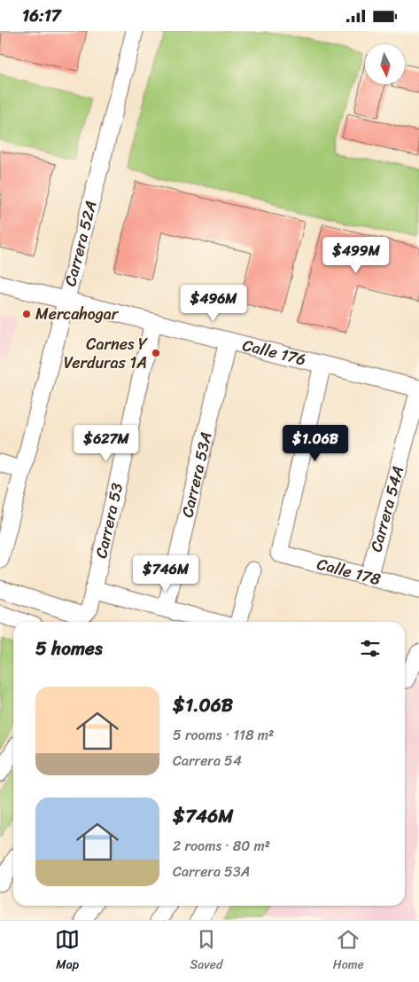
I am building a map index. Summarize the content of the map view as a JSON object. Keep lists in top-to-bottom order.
{
  "streets": {
    "street": [
      "Carrera 52A",
      "Calle 176",
      "Carrera 53A",
      "Carrera 54A",
      "Carrera 53",
      "Calle 178"
    ]
  },
  "crossings": [
    ["Carrera 52A", "Calle 176"],
    ["Calle 176", "Carrera 53A"],
    ["Calle 176", "Carrera 54A"],
    ["Calle 176", "Carrera 53"],
    ["Calle 176", "Calle 178"],
    ["Carrera 54A", "Calle 178"]
  ],
  "places": ["Mercahogar", "Carnes Y Verduras 1A"],
  "north": "bottom",
  "page": {
    "status": "16:17",
    "price": [
      "$499M",
      "$496M",
      "$627M",
      "$1.06B",
      "$746M"
    ],
    "heading": "5 homes",
    "list": [
      {
        "name": "$1.06B",
        "note": "5 rooms · 118 m² · Carrera 54"
      },
      {
        "name": "$746M",
        "note": "2 rooms · 80 m² · Carrera 53A"
      }
    ],
    "tabs": ["Map", "Saved", "Home"]
  }
}
